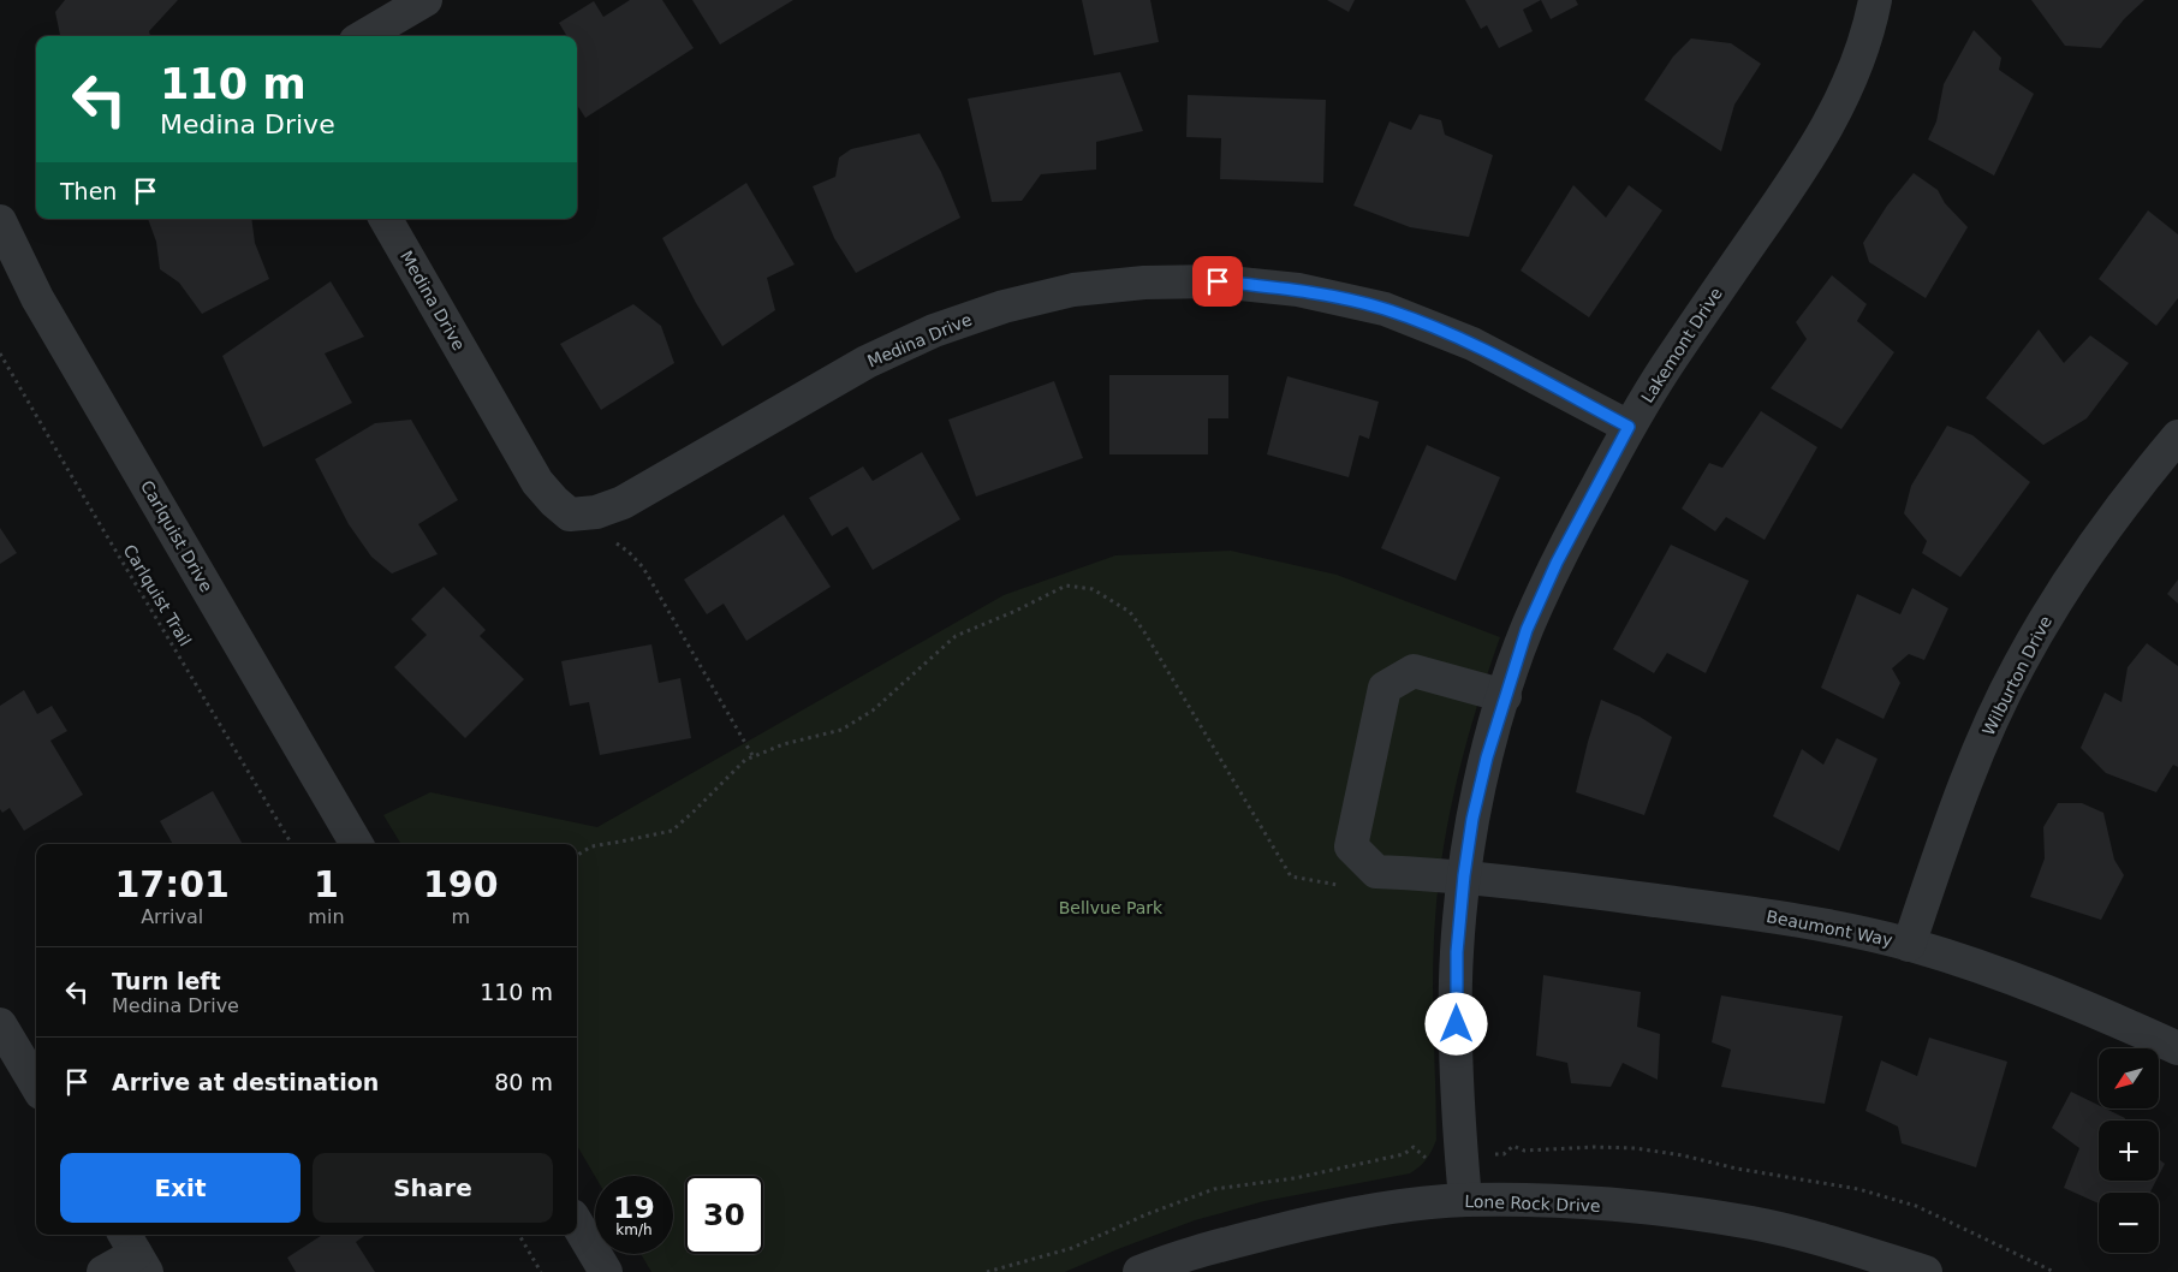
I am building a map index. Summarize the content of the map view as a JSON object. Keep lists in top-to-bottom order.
{
  "streets": {
    "street": [
      "Medina Drive",
      "Lakemont Drive",
      "Carlquist Drive",
      "Wilburton Drive",
      "Beaumont Way",
      "Lone Rock Drive"
    ],
    "path": ["Carlquist Trail"]
  },
  "crossings": [
    ["Medina Drive", "Lakemont Drive"],
    ["Lakemont Drive", "Beaumont Way"],
    ["Lakemont Drive", "Lone Rock Drive"],
    ["Wilburton Drive", "Beaumont Way"]
  ],
  "parks": ["Bellvue Park"],
  "north": "bottom left",
  "page": {
    "turn": ["110 m", "Medina Drive"],
    "then": "Then",
    "eta": [
      "17:01",
      "Arrival",
      "1",
      "min",
      "190",
      "m"
    ],
    "list": [
      {
        "name": "Turn left",
        "note": "Medina Drive",
        "value": "110 m"
      },
      {
        "name": "Arrive at destination",
        "value": "80 m"
      }
    ],
    "map_buttons": ["+", "−"],
    "buttons": ["Exit", "Share"],
    "speed": "19 km/h",
    "limit": "30"
  }
}
